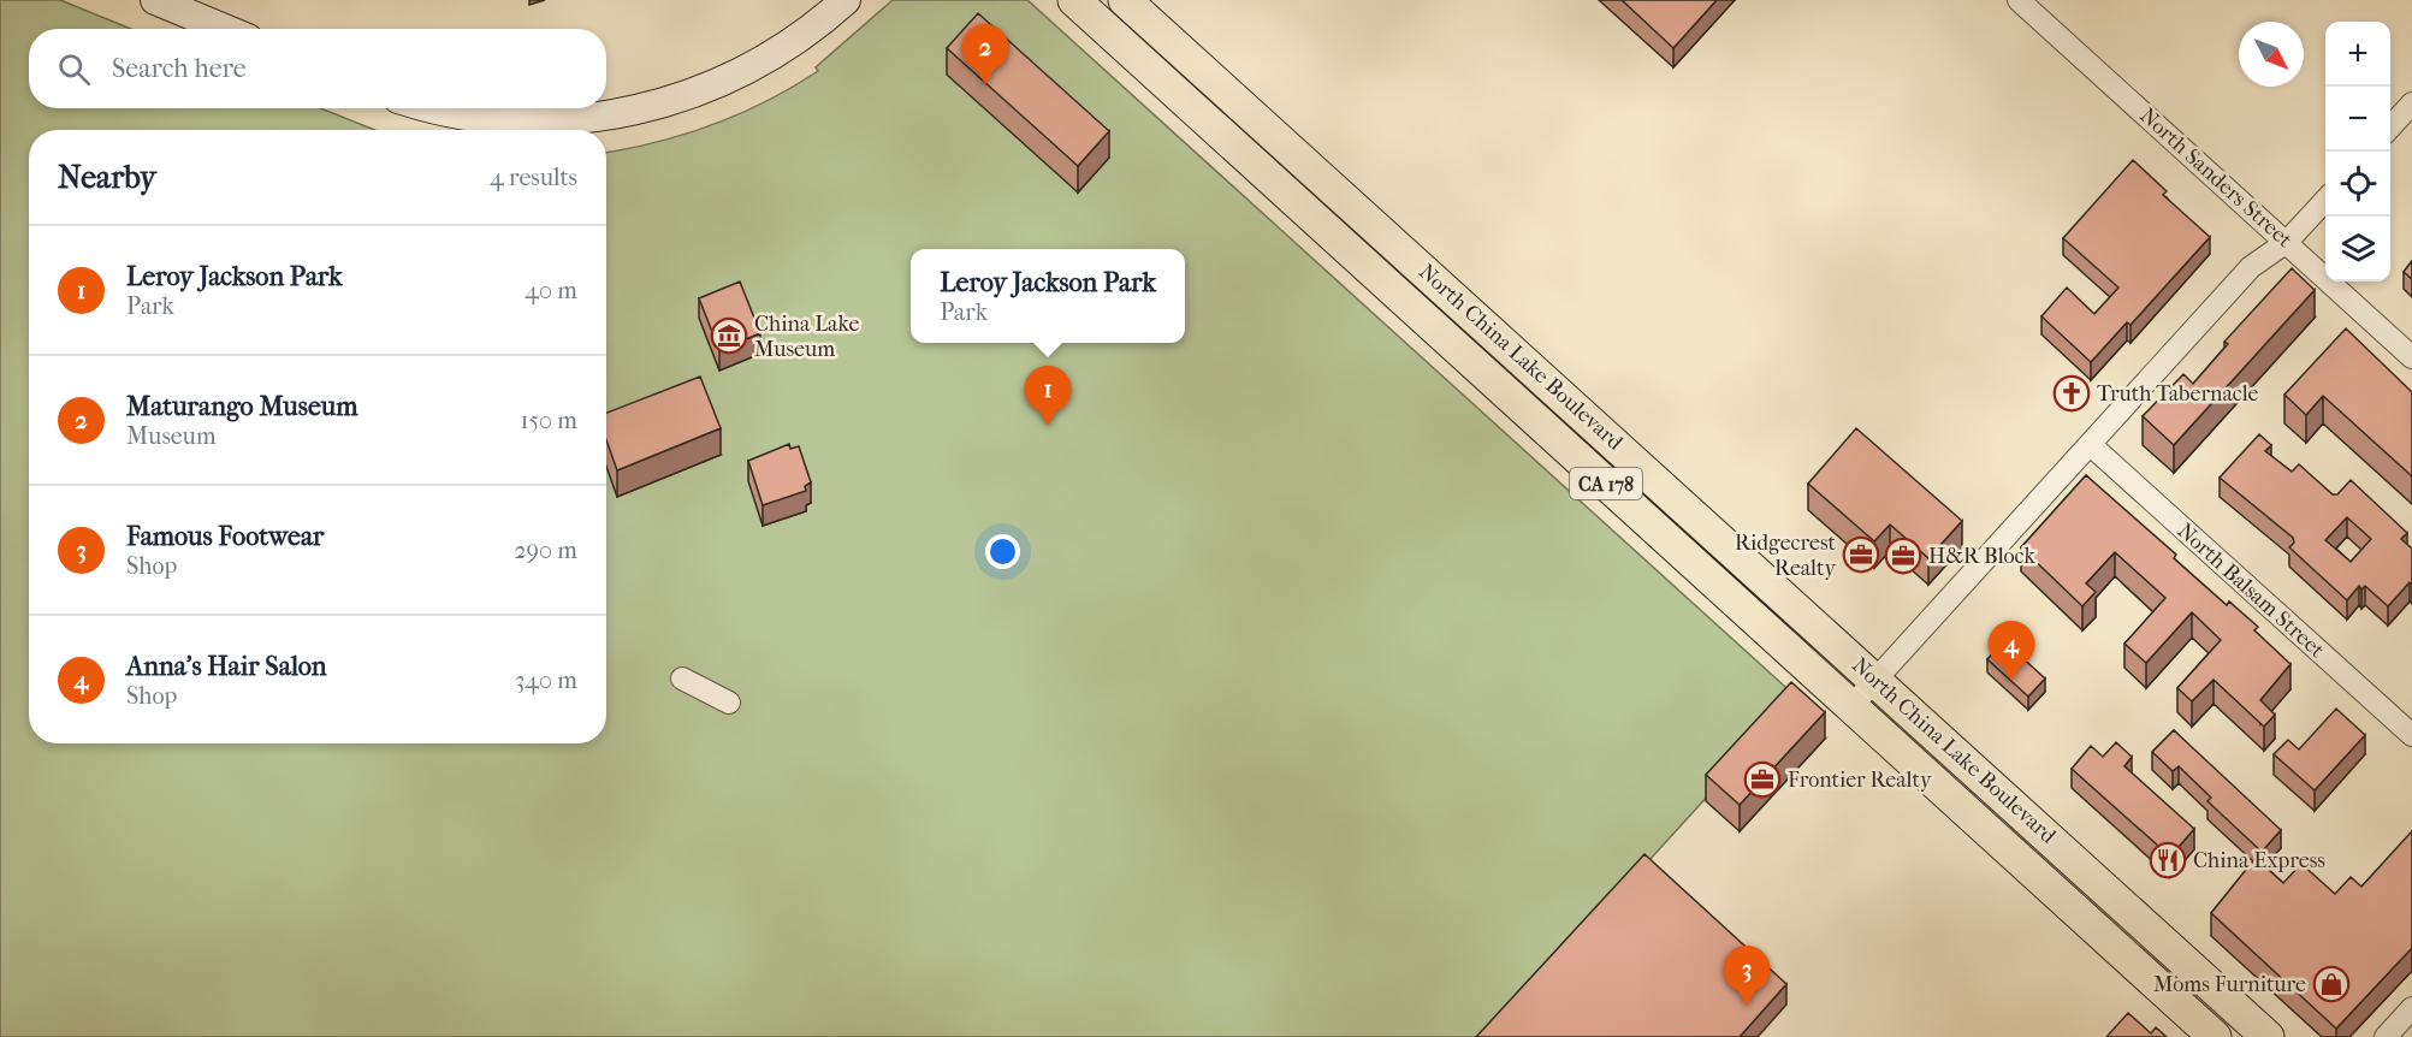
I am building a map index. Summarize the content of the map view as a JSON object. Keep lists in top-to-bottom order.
{
  "streets": {
    "main road": ["North China Lake Boulevard", "CA 178"],
    "street": ["North Sanders Street", "North Balsam Street"]
  },
  "places": {
    "museum": ["China Lake Museum"],
    "church": ["Truth Tabernacle"],
    "office": ["Ridgecrest Realty", "H&R Block", "Frontier Realty"],
    "restaurant": ["China Express"],
    "shop": ["Moms Furniture"]
  },
  "north": "bottom right",
  "page": {
    "map_buttons": ["+", "−"],
    "pins": [
      "2",
      "1",
      "4",
      "3"
    ],
    "search": "Search here",
    "heading": ["Nearby", "4 results"],
    "list": [
      {
        "mark": "1",
        "name": "Leroy Jackson Park",
        "note": "Park",
        "value": "40 m"
      },
      {
        "mark": "2",
        "name": "Maturango Museum",
        "note": "Museum",
        "value": "150 m"
      },
      {
        "mark": "3",
        "name": "Famous Footwear",
        "note": "Shop",
        "value": "290 m"
      },
      {
        "mark": "4",
        "name": "Anna's Hair Salon",
        "note": "Shop",
        "value": "340 m"
      }
    ],
    "popup": ["Leroy Jackson Park", "Park"]
  }
}
